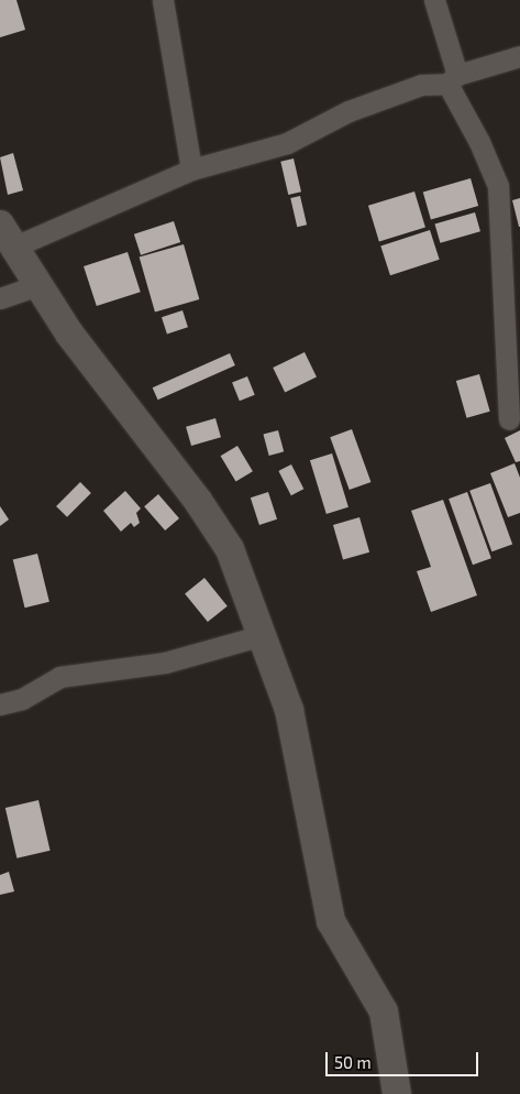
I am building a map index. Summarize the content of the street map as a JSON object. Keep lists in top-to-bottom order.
{
  "scale_bar": "50 m"
}
